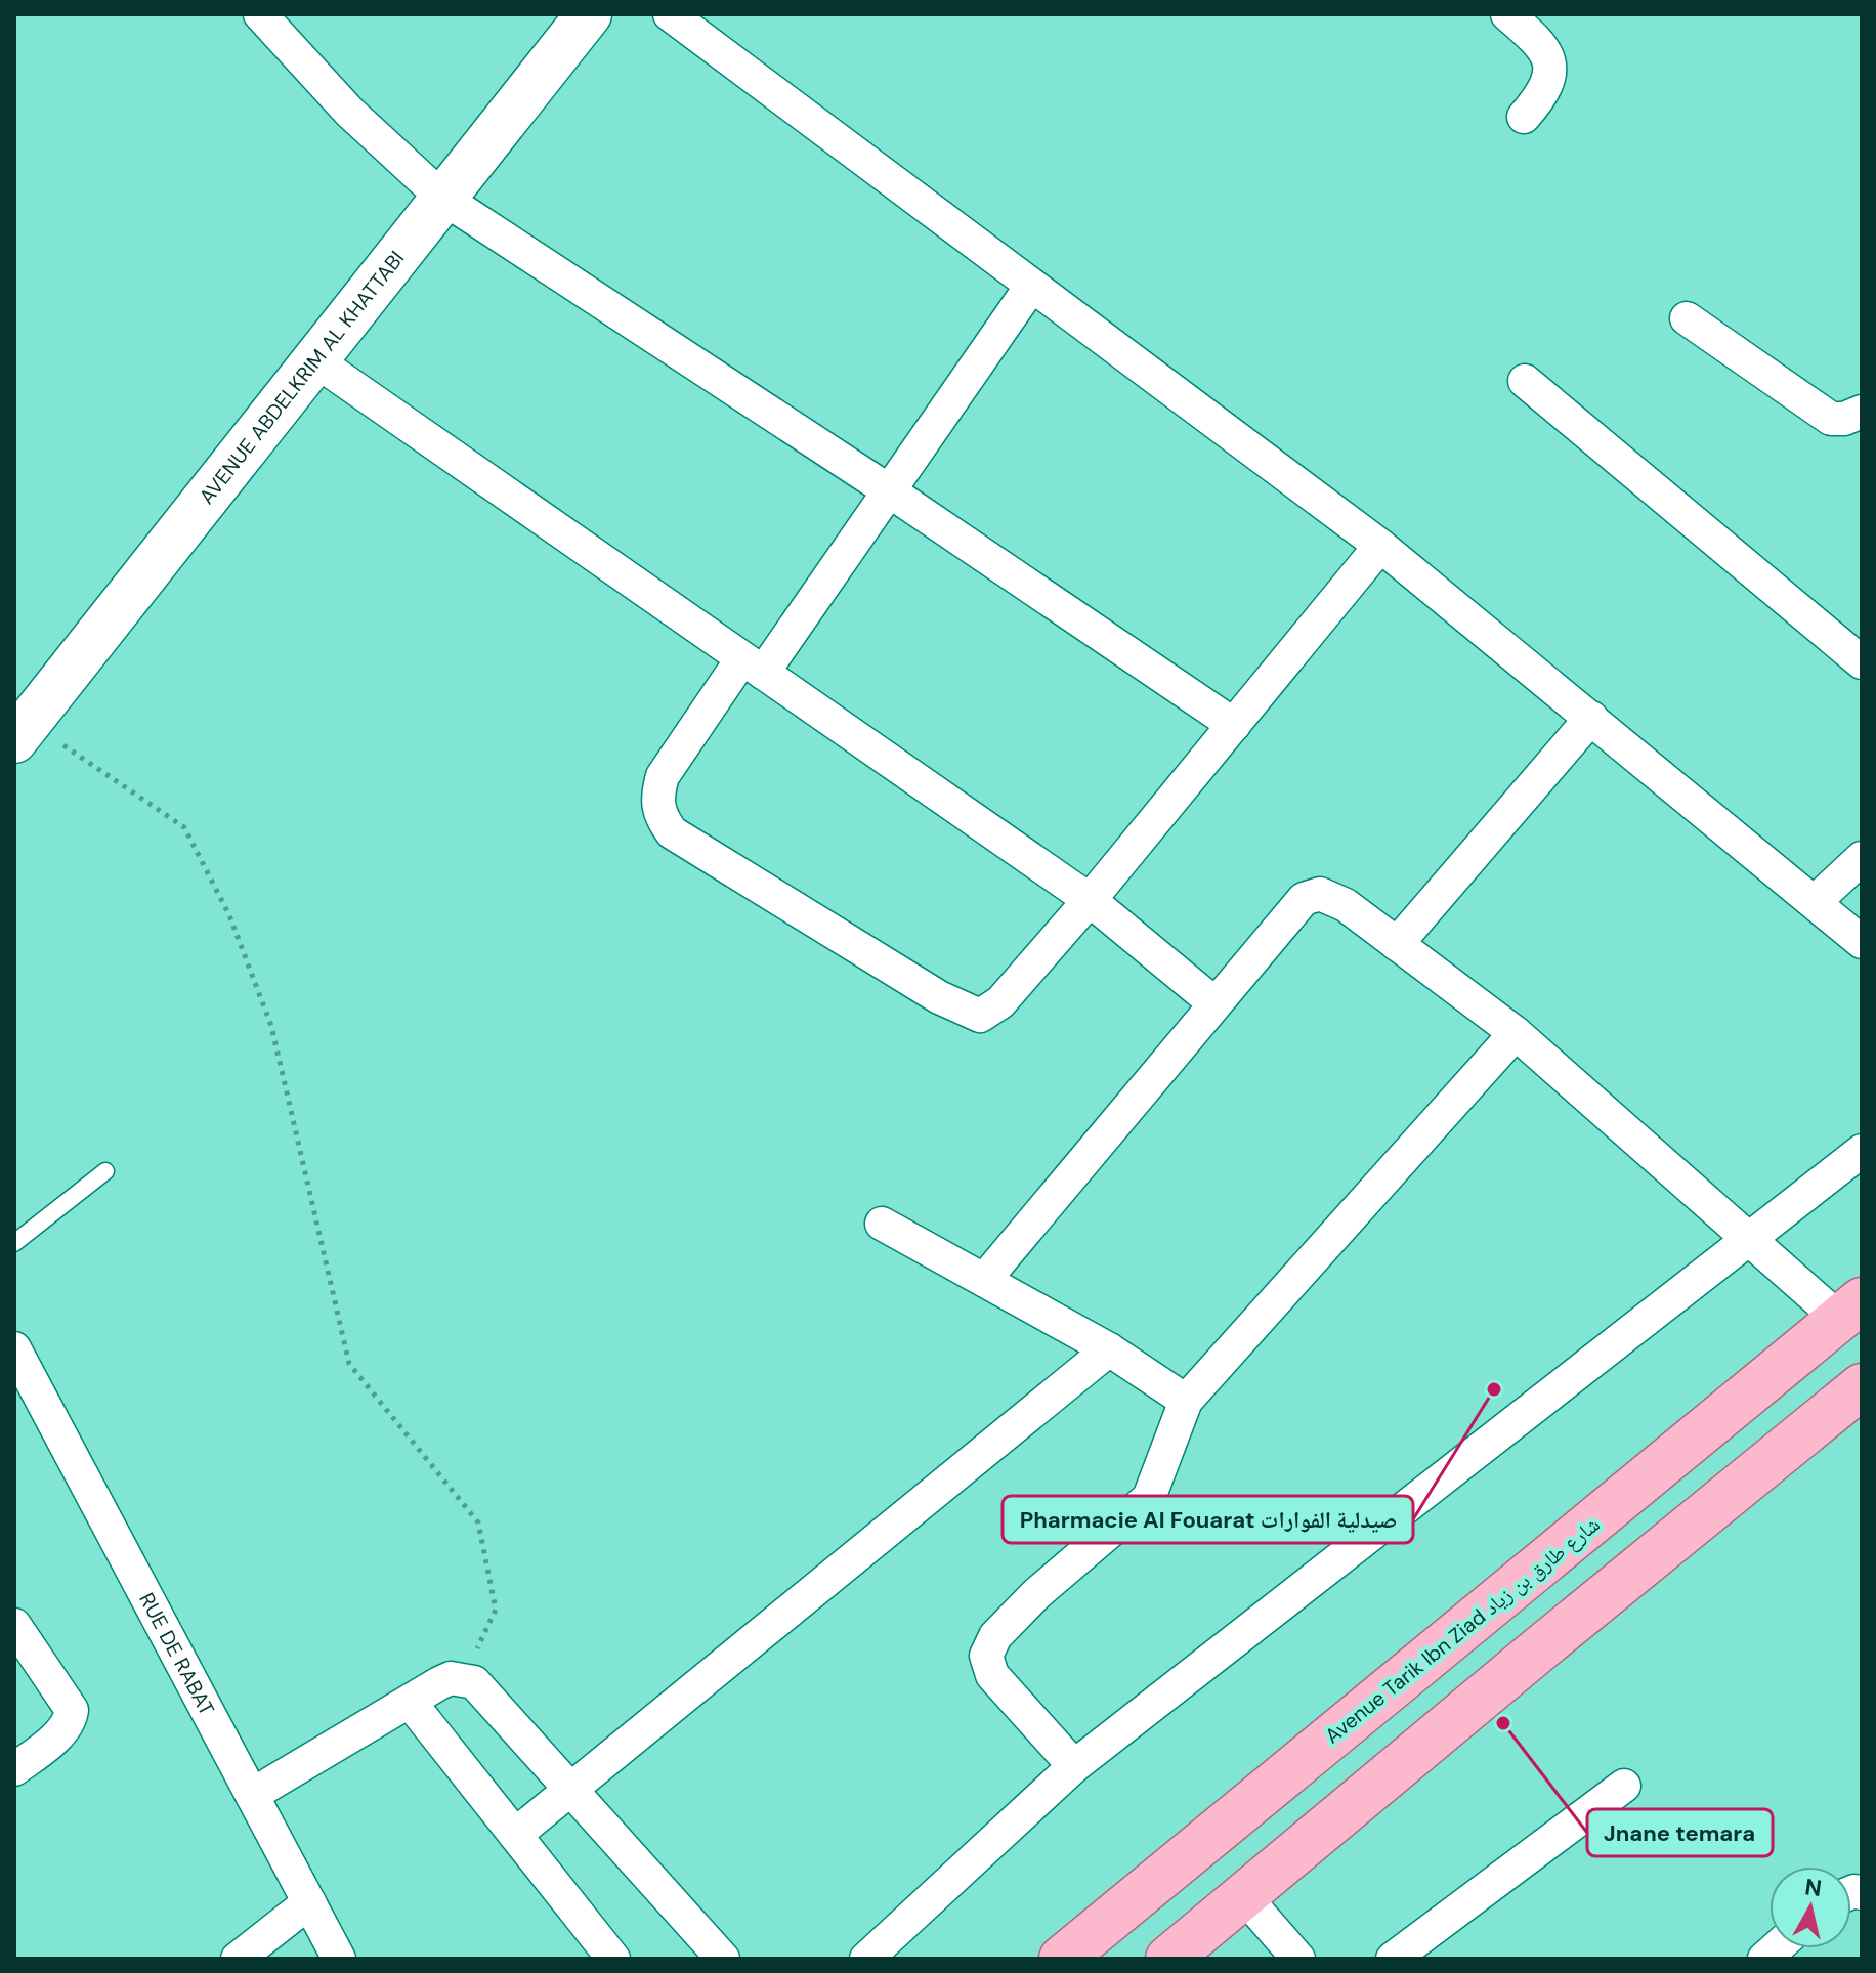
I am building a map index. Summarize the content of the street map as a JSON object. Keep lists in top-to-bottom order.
{
  "streets": {
    "main road": ["AVENUE ABDELKRIM AL KHATTABI", "Avenue Tarik Ibn Ziad شارع طارق بن زياد"],
    "street": ["RUE DE RABAT"]
  },
  "places": ["Pharmacie Al Fouarat صيدلية الفوارات", "Jnane temara"],
  "north": "top"
}
